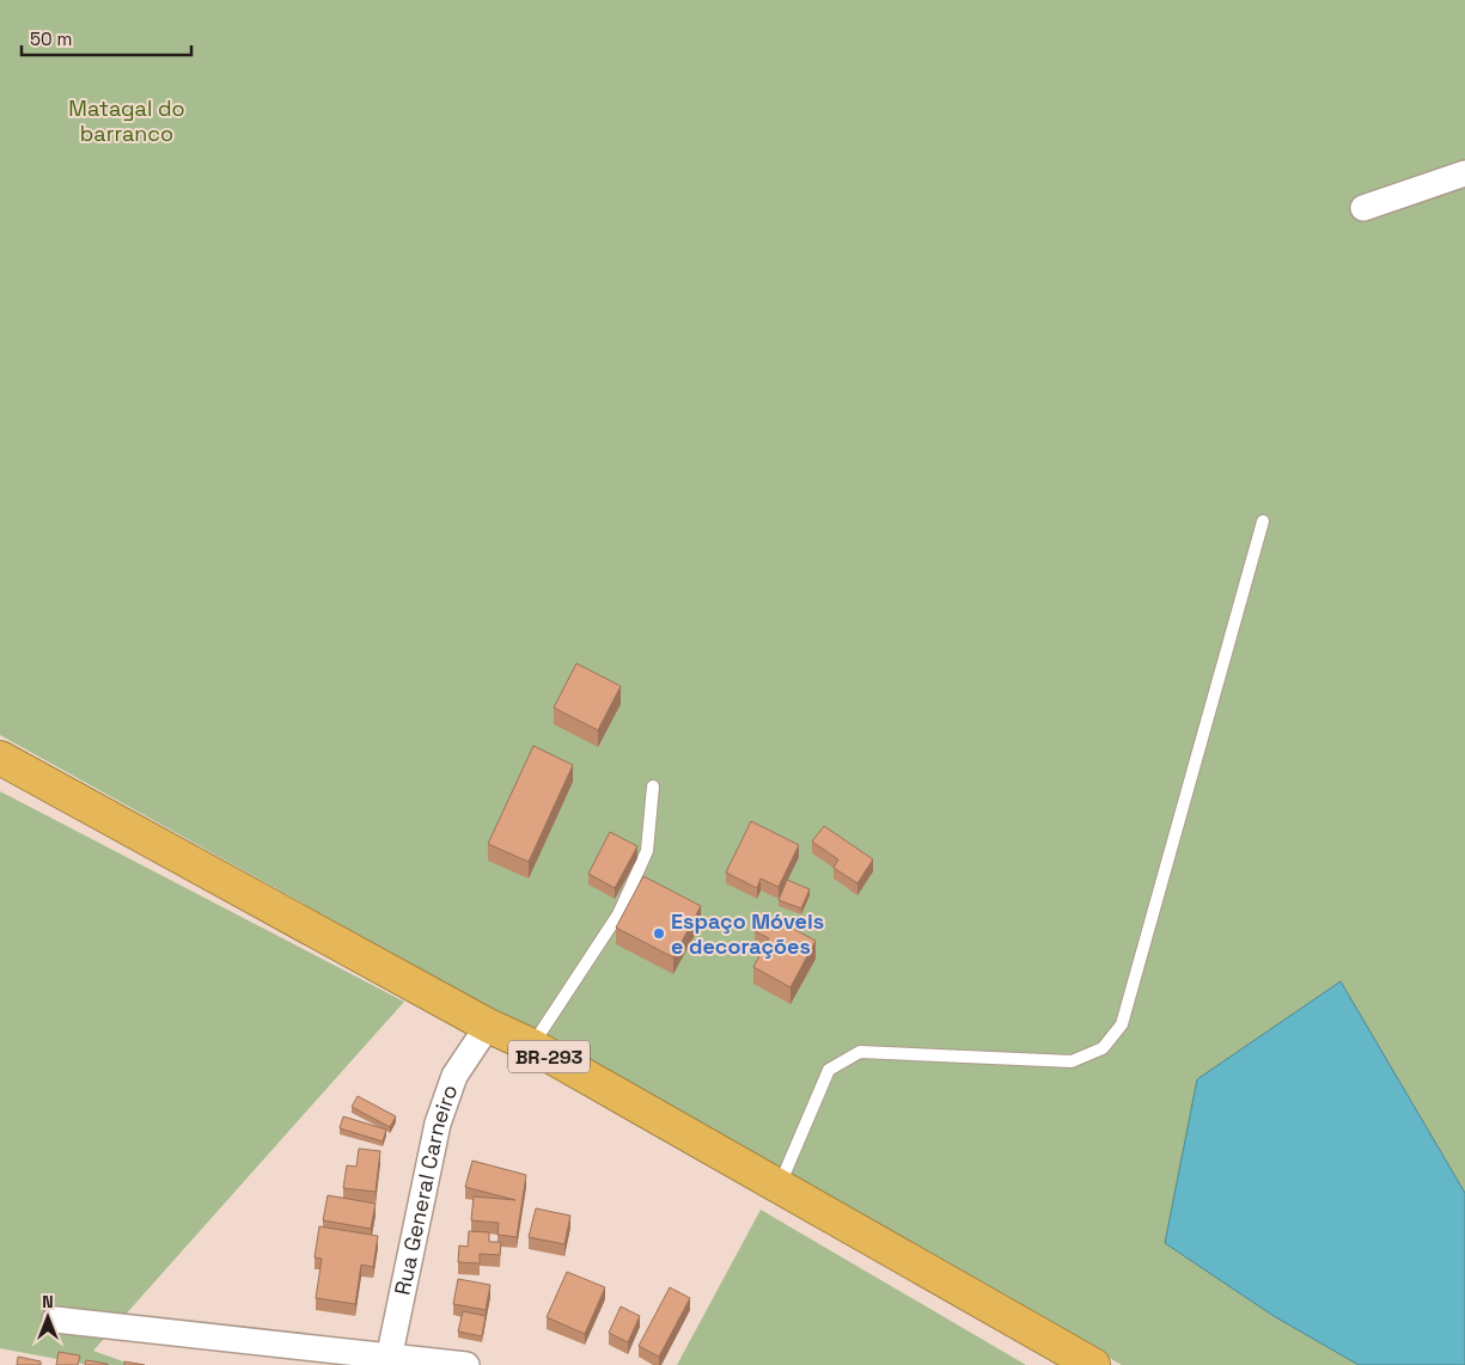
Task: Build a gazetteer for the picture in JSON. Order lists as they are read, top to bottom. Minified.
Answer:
{"streets":{"highway":["BR-293"],"street":["Rua General Carneiro"]},"crossings":[["BR-293","Rua General Carneiro"]],"parks":["Matagal do barranco"],"places":["Espaço Móveis e decorações"],"scale_bar":"50 m","north":"top"}
